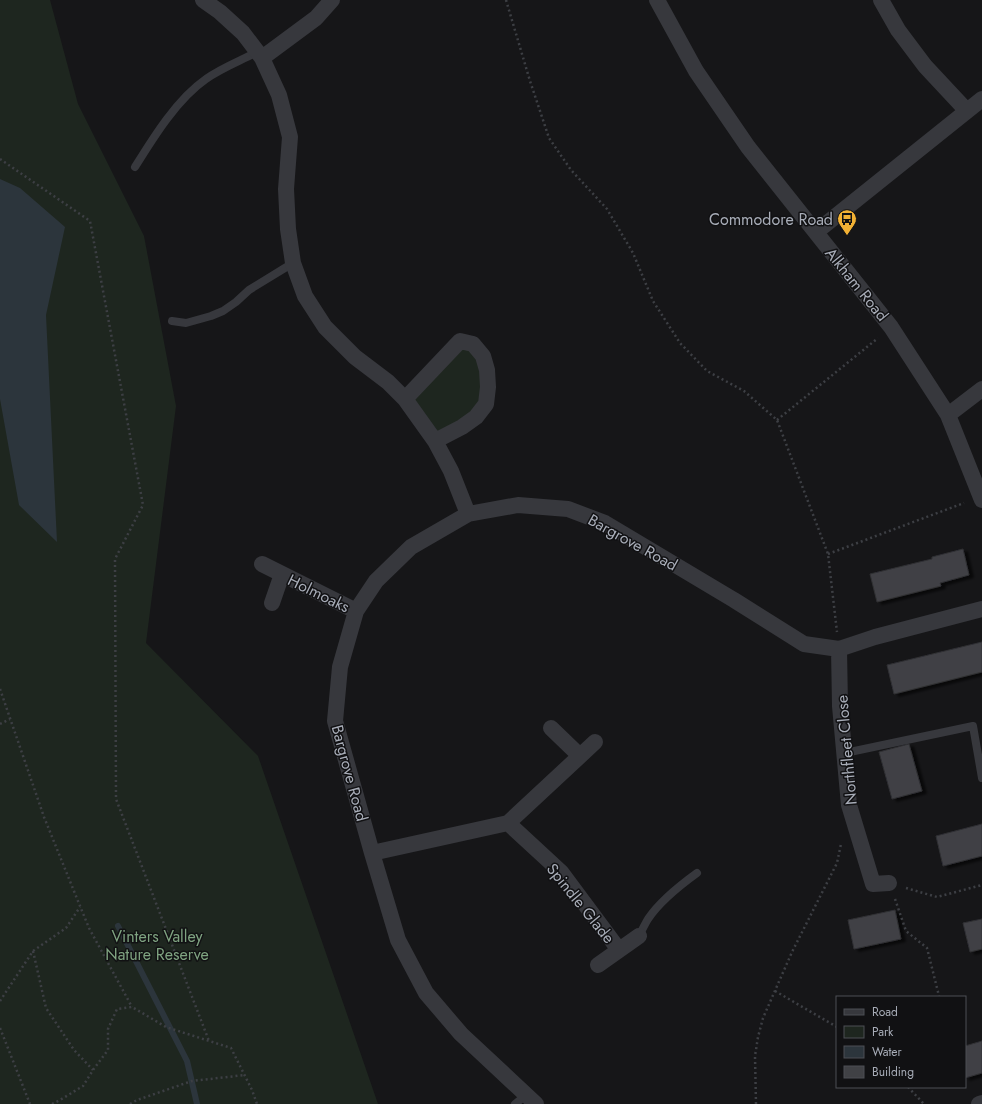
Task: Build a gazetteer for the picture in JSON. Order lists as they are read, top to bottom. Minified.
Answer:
{"streets":{"street":["Alkham Road","Bargrove Road","Holmoaks","Northfleet Close","Spindle Glade"]},"crossings":[["Bargrove Road","Holmoaks"],["Bargrove Road","Northfleet Close"]],"parks":["Vinters Valley Nature Reserve"],"places":{"bus stop":["Commodore Road"]},"legend":["Road","Park","Water","Building"]}
